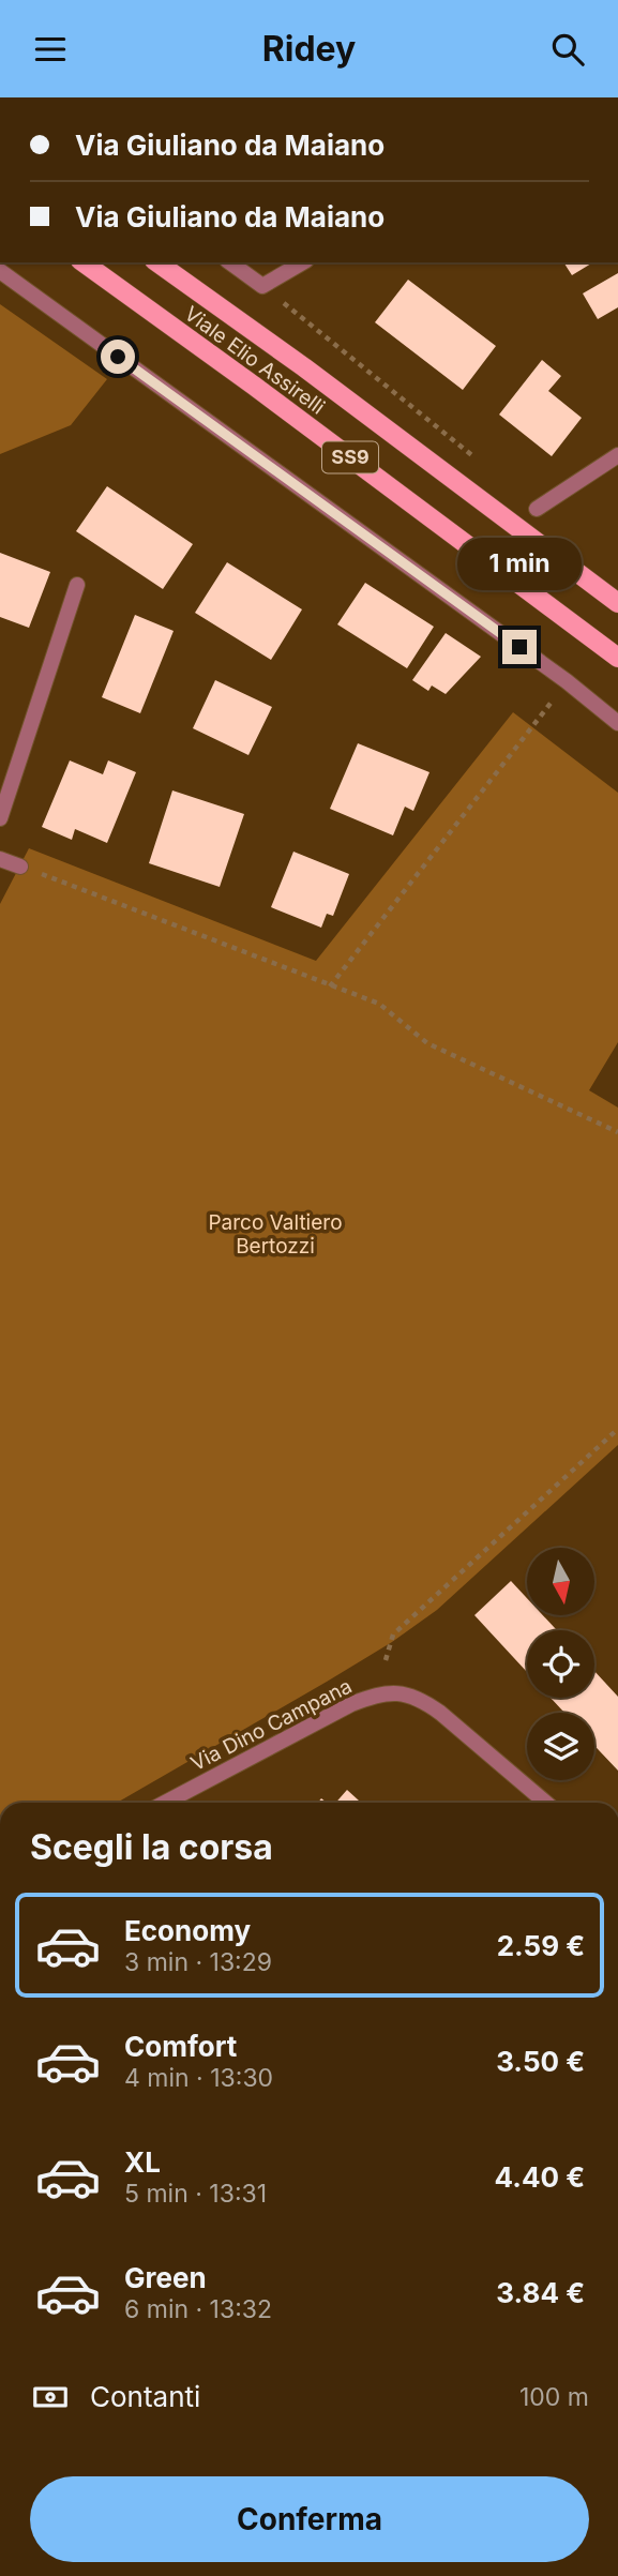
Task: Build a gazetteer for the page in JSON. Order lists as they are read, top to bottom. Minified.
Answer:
{"streets":{"main road":["Viale Elio Assirelli","SS9"],"street":["Via Dino Campana"]},"parks":["Parco Valtiero Bertozzi"],"north":"bottom","page":{"header":"Ridey","banner":["Via Giuliano da Maiano","Via Giuliano da Maiano"],"bubble":"1 min","heading":"Scegli la corsa","list":[{"name":"Economy","note":"3 min · 13:29","value":"2.59 €"},{"name":"Comfort","note":"4 min · 13:30","value":"3.50 €"},{"name":"XL","note":"5 min · 13:31","value":"4.40 €"},{"name":"Green","note":"6 min · 13:32","value":"3.84 €"}],"pay":["Contanti","100 m"],"buttons":"Conferma"}}
